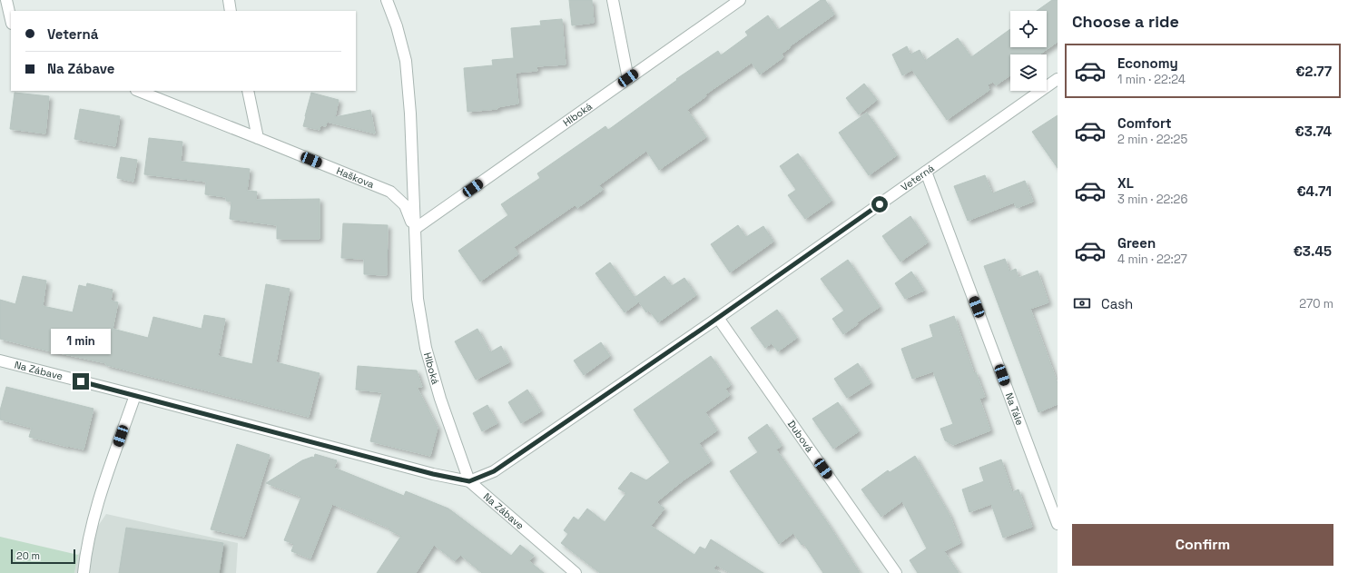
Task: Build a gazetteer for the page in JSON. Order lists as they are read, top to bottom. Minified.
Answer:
{"streets":{"street":["Hlboká","Haškova","Veterná","Na Zábave","Na Tále","Dubová"]},"crossings":[["Hlboká","Haškova"],["Hlboká","Veterná"],["Hlboká","Na Zábave"],["Veterná","Na Zábave"],["Veterná","Na Tále"],["Veterná","Dubová"]],"scale_bar":"20 m","page":{"heading":"Choose a ride","banner":["Veterná","Na Zábave"],"list":[{"name":"Economy","note":"1 min · 22:24","value":"€2.77"},{"name":"Comfort","note":"2 min · 22:25","value":"€3.74"},{"name":"XL","note":"3 min · 22:26","value":"€4.71"},{"name":"Green","note":"4 min · 22:27","value":"€3.45"}],"pay":["Cash","270 m"],"bubble":"1 min","buttons":"Confirm","scale":"20 m"}}
